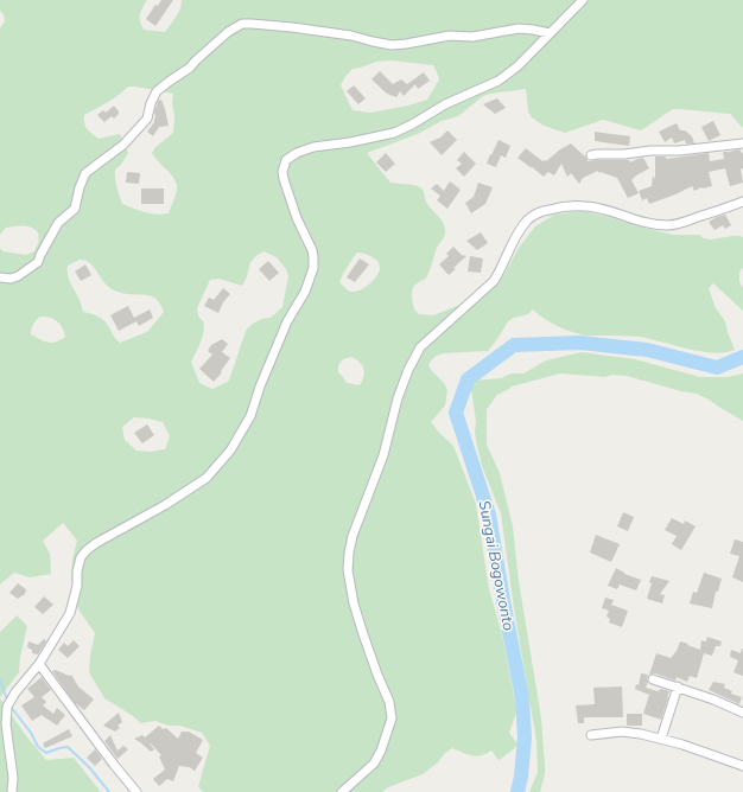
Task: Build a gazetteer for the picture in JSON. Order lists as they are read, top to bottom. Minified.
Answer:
{"water":["Sungai Bogowonto"]}
